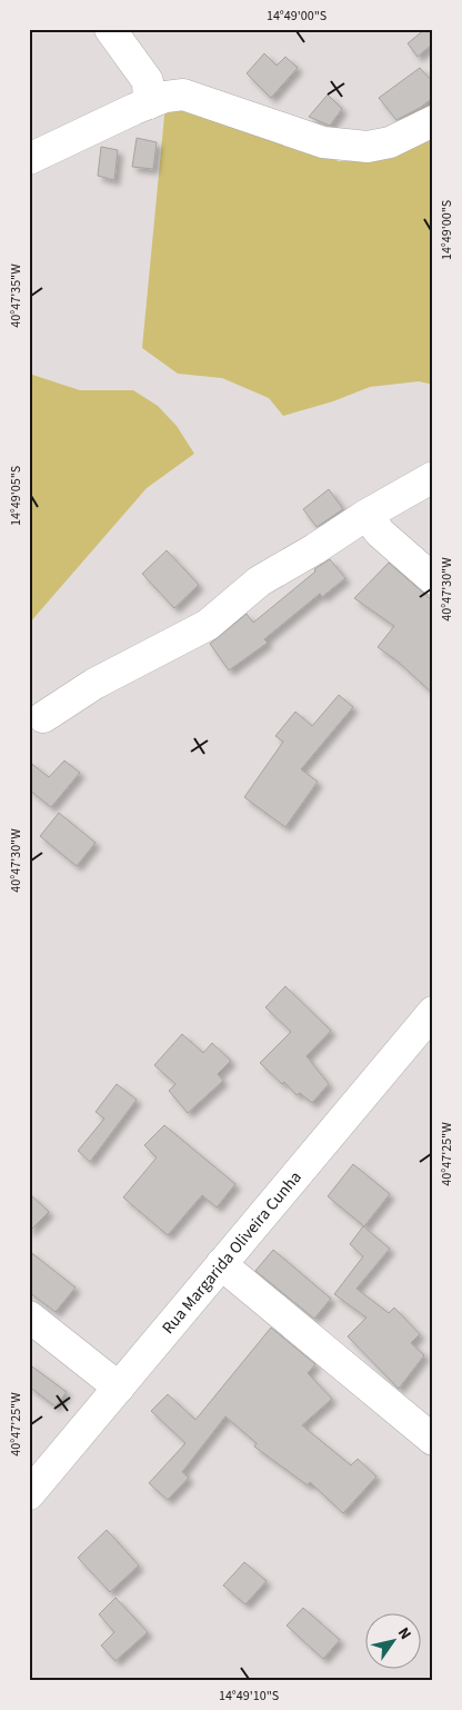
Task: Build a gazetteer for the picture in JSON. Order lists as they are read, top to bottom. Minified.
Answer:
{"streets":{"street":["Rua Margarida Oliveira Cunha"]},"north":"top right","coordinates":["14°49'00\"S","40°47'35\"W","14°49'05\"S","40°47'30\"W","40°47'25\"W","14°49'10\"S"]}
